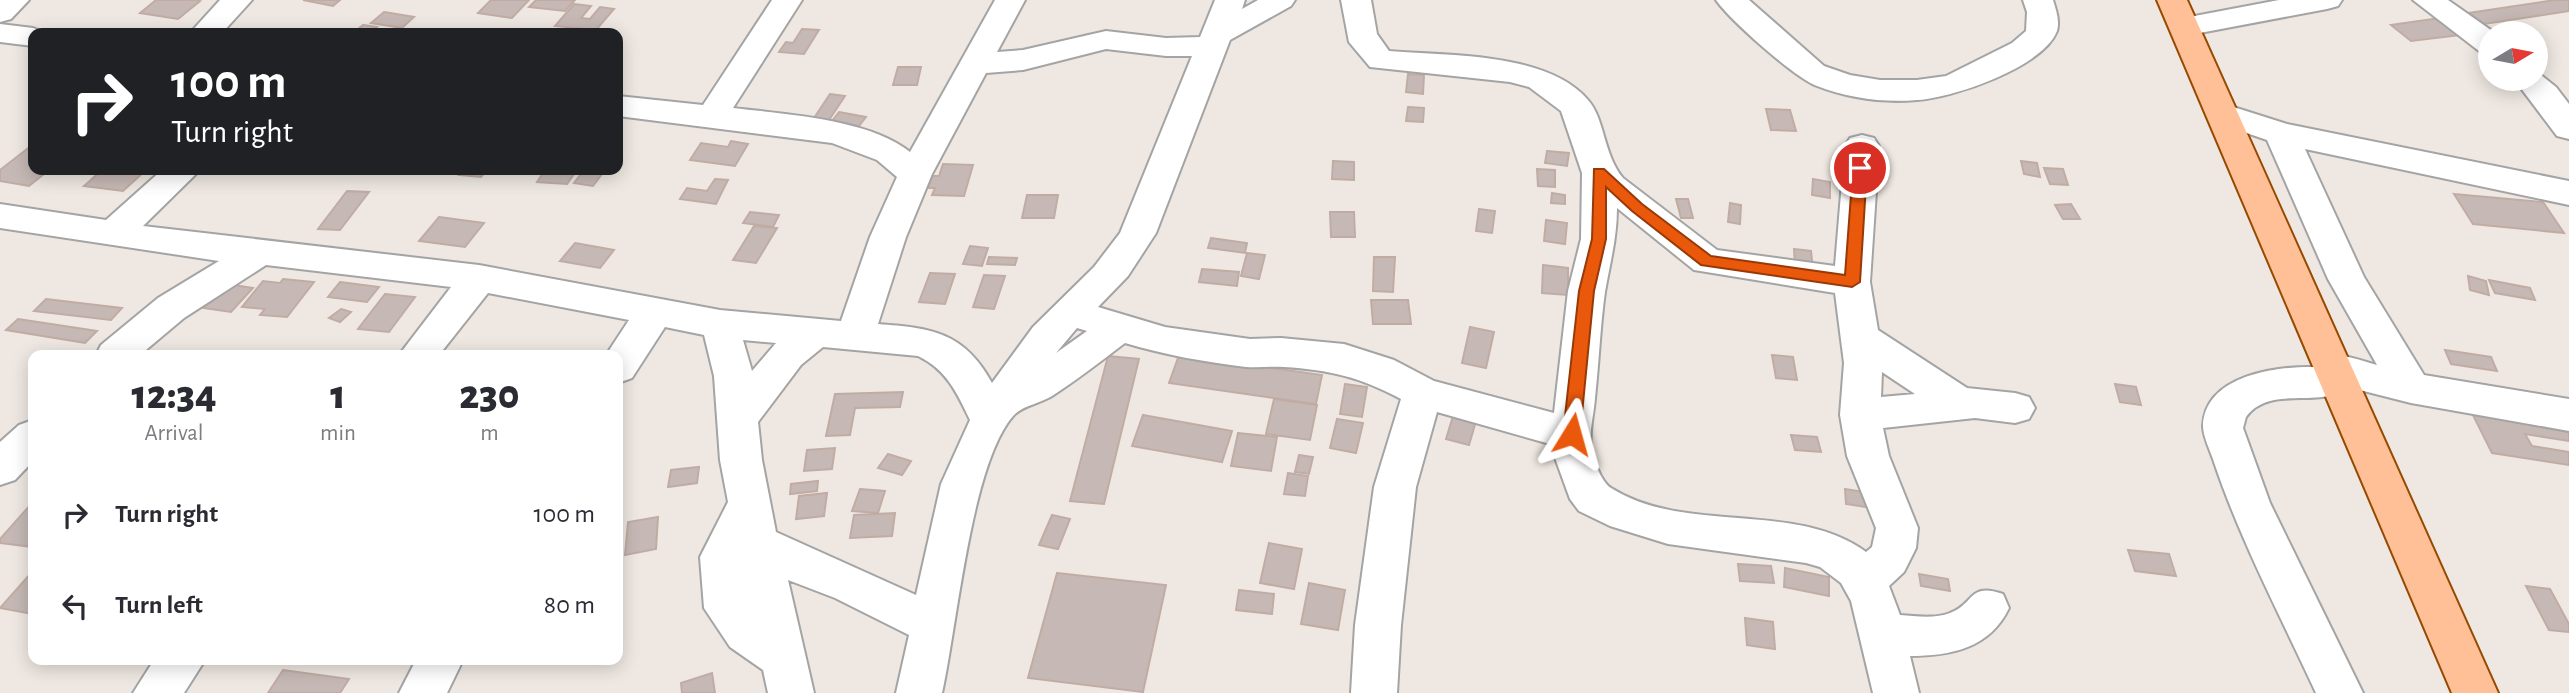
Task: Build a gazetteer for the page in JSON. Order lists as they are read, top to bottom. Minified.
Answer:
{"north":"right","page":{"turn":["100 m","Turn right"],"eta":["12:34","Arrival","1","min","230","m"],"list":[{"name":"Turn right","value":"100 m"},{"name":"Turn left","value":"80 m"}]}}
